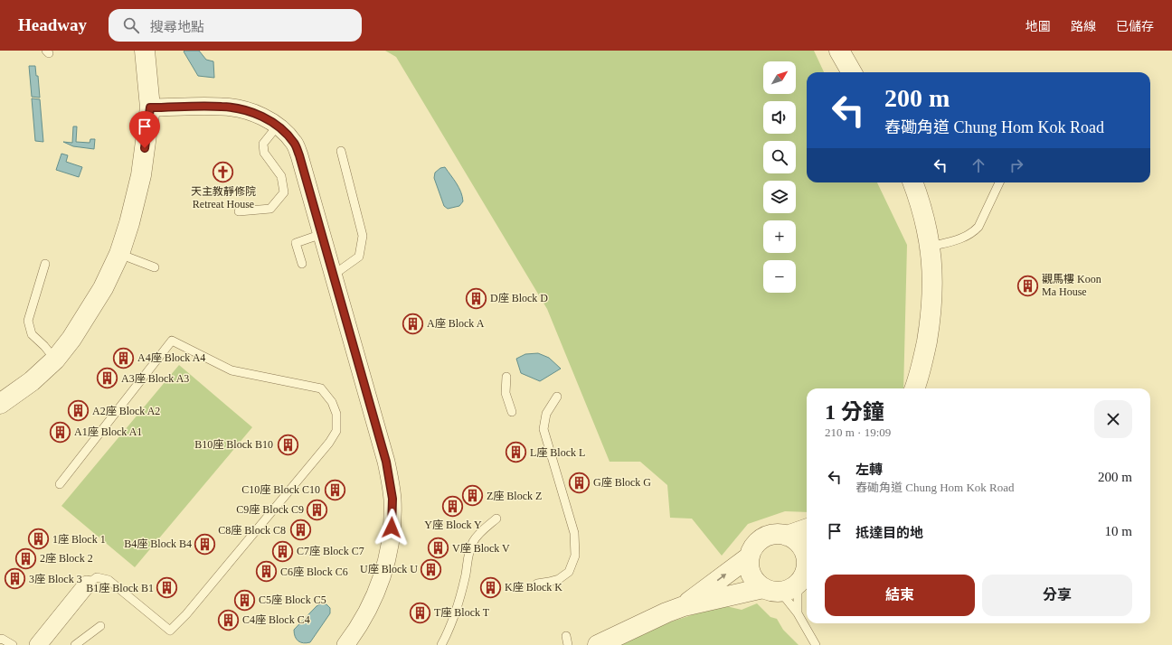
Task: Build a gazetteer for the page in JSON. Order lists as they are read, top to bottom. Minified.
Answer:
{"places":{"church":["天主教靜修院 Retreat House"],"building":["觀馬樓 Koon Ma House","D座 Block D","A座 Block A","A4座 Block A4","A3座 Block A3","A2座 Block A2","A1座 Block A1","B10座 Block B10","L座 Block L","G座 Block G","C10座 Block C10","Z座 Block Z","Y座 Block Y","C9座 Block C9","C8座 Block C8","1座 Block 1","B4座 Block B4","V座 Block V","C7座 Block C7","2座 Block 2","U座 Block U","C6座 Block C6","3座 Block 3","K座 Block K","B1座 Block B1","C5座 Block C5","T座 Block T","C4座 Block C4"]},"north":"top right","page":{"header":"Headway","search":"搜尋地點","nav":["地圖","路線","已儲存"],"map_buttons":["+","−"],"turn":["200 m","舂磡角道 Chung Hom Kok Road"],"heading":["1 分鐘","210 m · 19:09"],"list":[{"name":"左轉","note":"舂磡角道 Chung Hom Kok Road","value":"200 m"},{"name":"抵達目的地","value":"10 m"}],"buttons":["結束","分享"]}}
